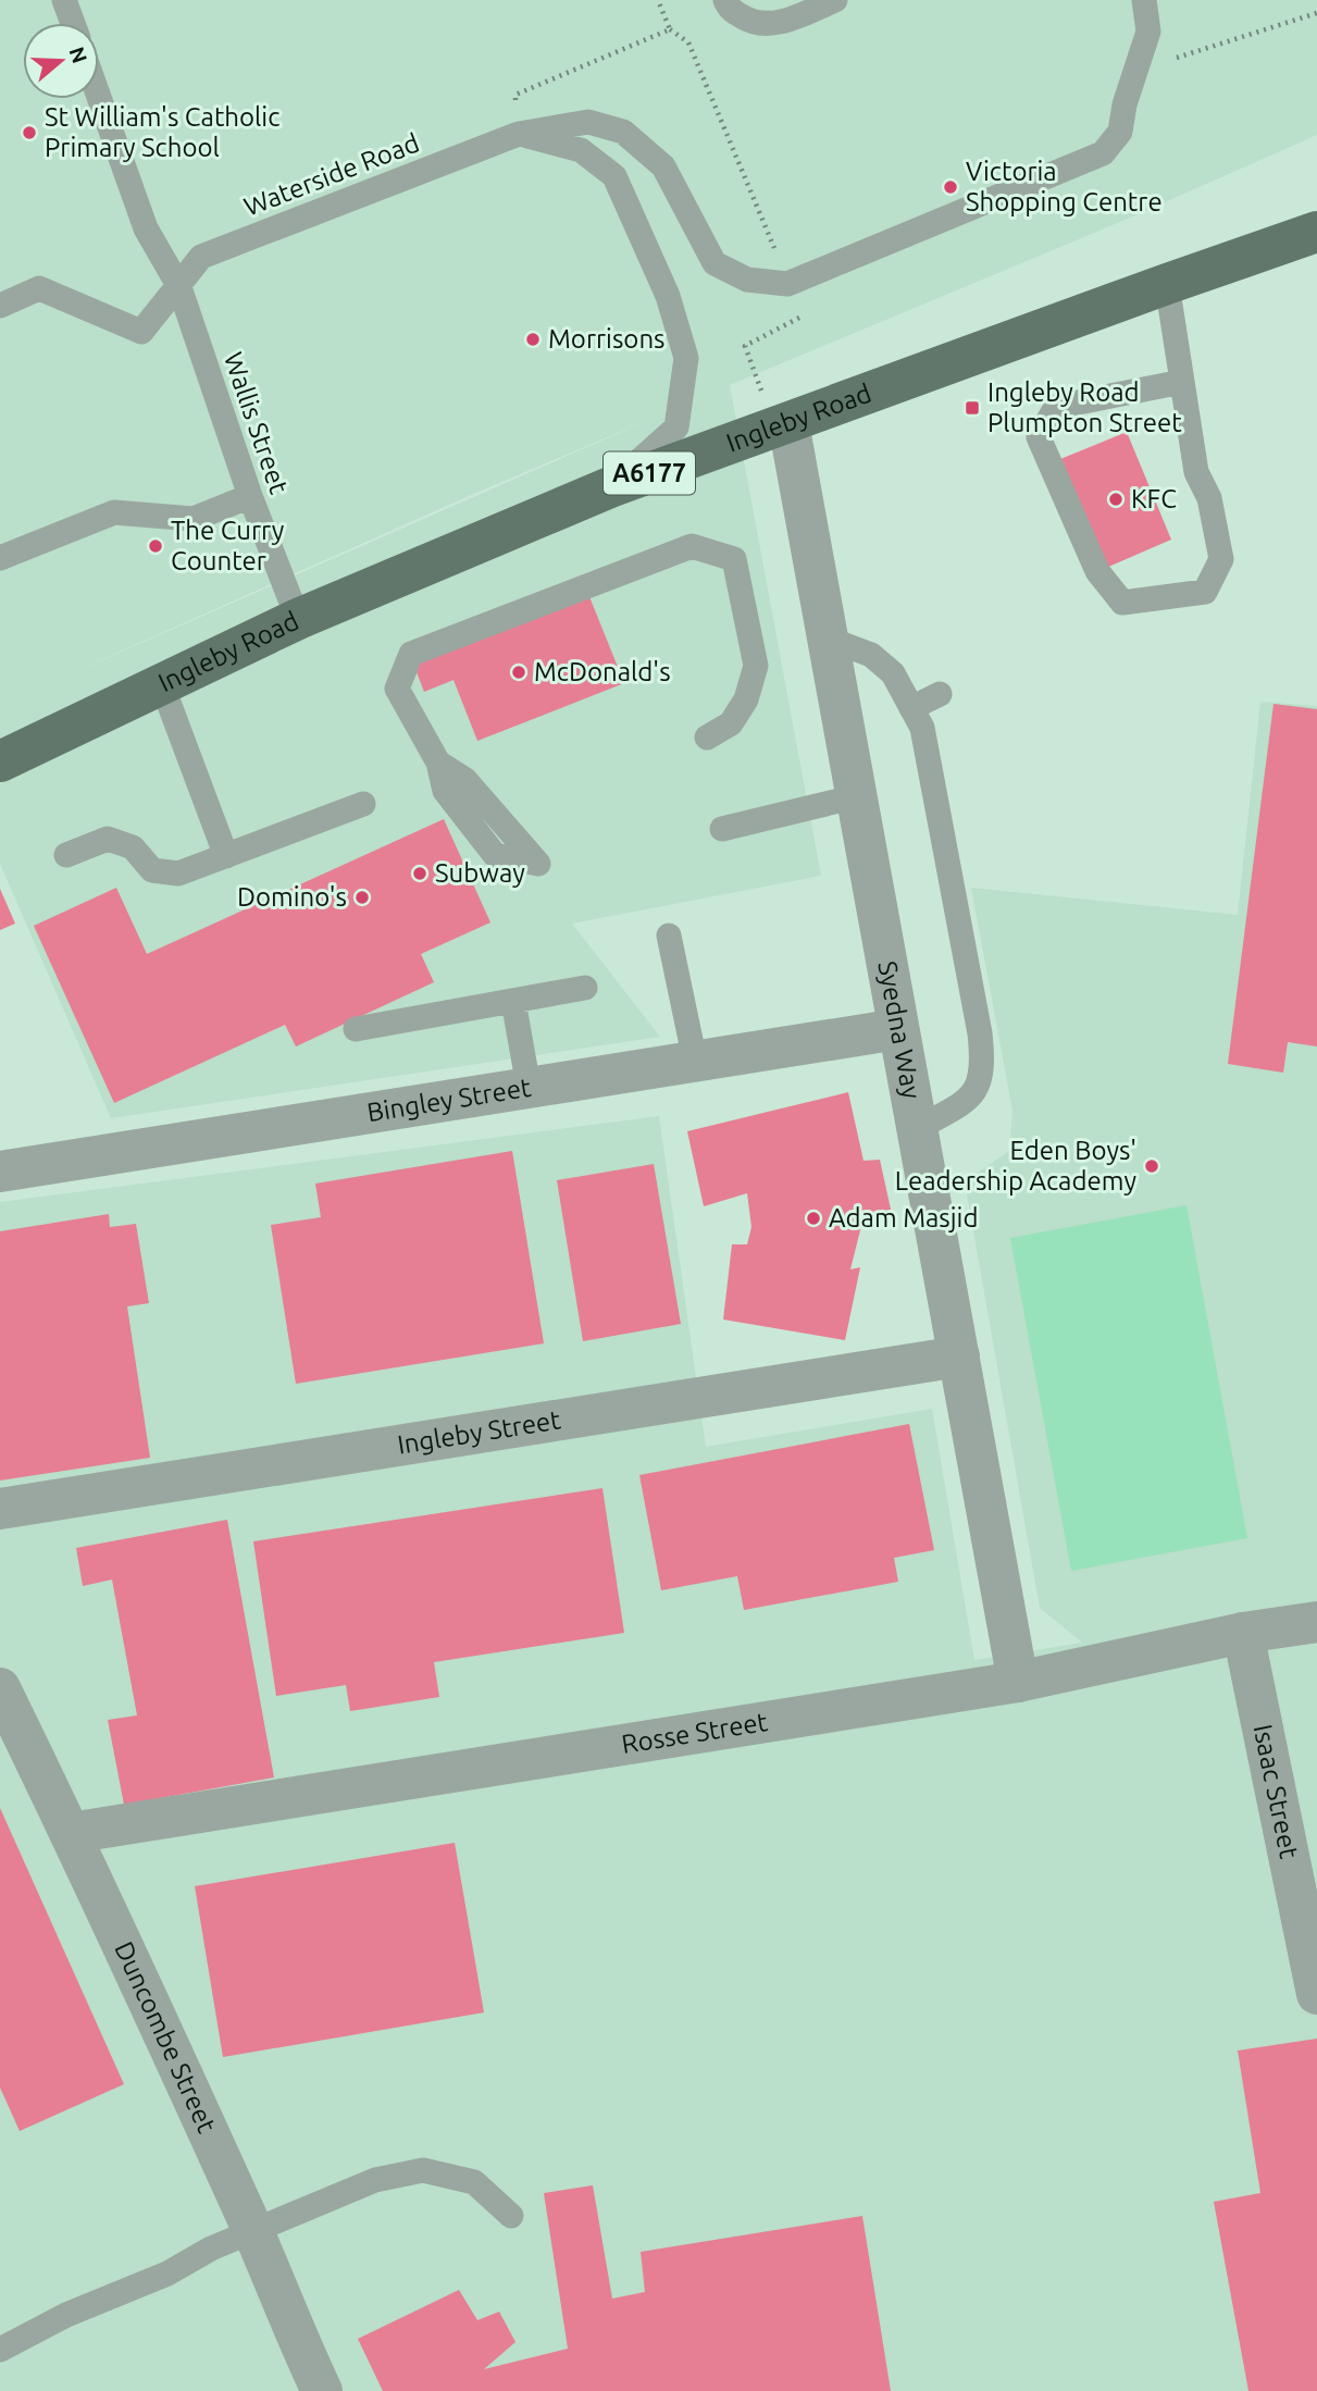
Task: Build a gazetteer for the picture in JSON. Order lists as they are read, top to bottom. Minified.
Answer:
{"streets":{"main road":["Ingleby Road","A6177"],"street":["Syedna Way","Bingley Street","Ingleby Street","Rosse Street","Isaac Street","Duncombe Street"],"lane":["Waterside Road","Wallis Street"]},"crossings":[["Waterside Road","Wallis Street"],["Ingleby Road","Wallis Street"],["Ingleby Road","Syedna Way"],["Syedna Way","Bingley Street"],["Syedna Way","Ingleby Street"],["Syedna Way","Rosse Street"],["Rosse Street","Isaac Street"],["Rosse Street","Duncombe Street"]],"places":{"other":["St William's Catholic Primary School","Victoria Shopping Centre","Morrisons","KFC","The Curry Counter","McDonald's","Subway","Domino's","Eden Boys' Leadership Academy","Adam Masjid"],"transit":["Ingleby Road Plumpton Street"]},"north":"right"}
